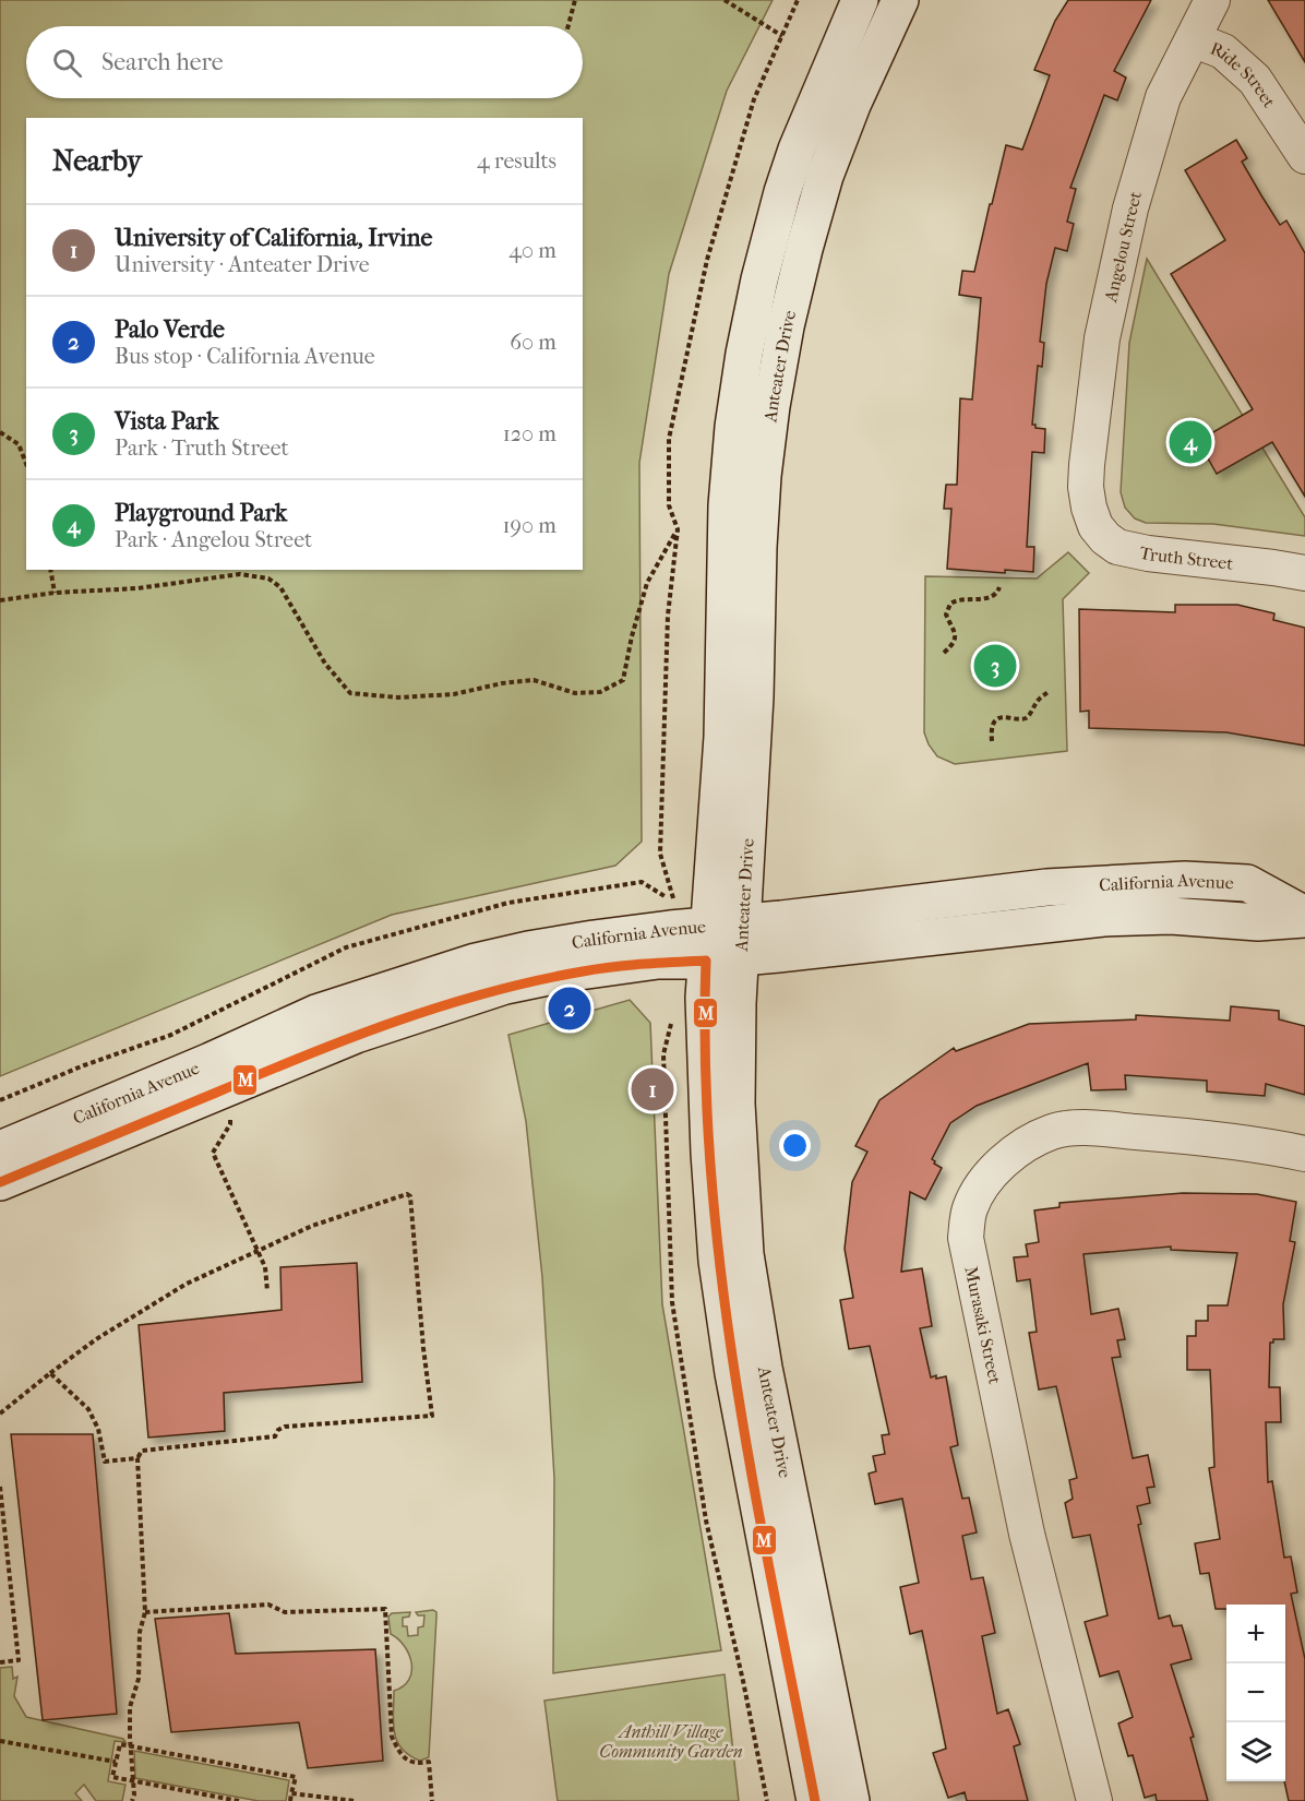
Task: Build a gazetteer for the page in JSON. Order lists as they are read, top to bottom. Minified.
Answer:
{"streets":{"main road":["Anteater Drive","California Avenue"],"street":["Ride Street","Angelou Street","Truth Street","Murasaki Street"]},"crossings":[["Ride Street","Angelou Street"],["Angelou Street","Truth Street"],["Anteater Drive","California Avenue"]],"parks":["Anthill Village Community Garden"],"lines":["transit line M"],"page":{"search":"Search here","heading":["Nearby","4 results"],"list":[{"mark":"1","name":"University of California, Irvine","note":"University · Anteater Drive","value":"40 m"},{"mark":"2","name":"Palo Verde","note":"Bus stop · California Avenue","value":"60 m"},{"mark":"3","name":"Vista Park","note":"Park · Truth Street","value":"120 m"},{"mark":"4","name":"Playground Park","note":"Park · Angelou Street","value":"190 m"}],"pins":["4","3","2","1"],"map_buttons":["+","−"]}}
